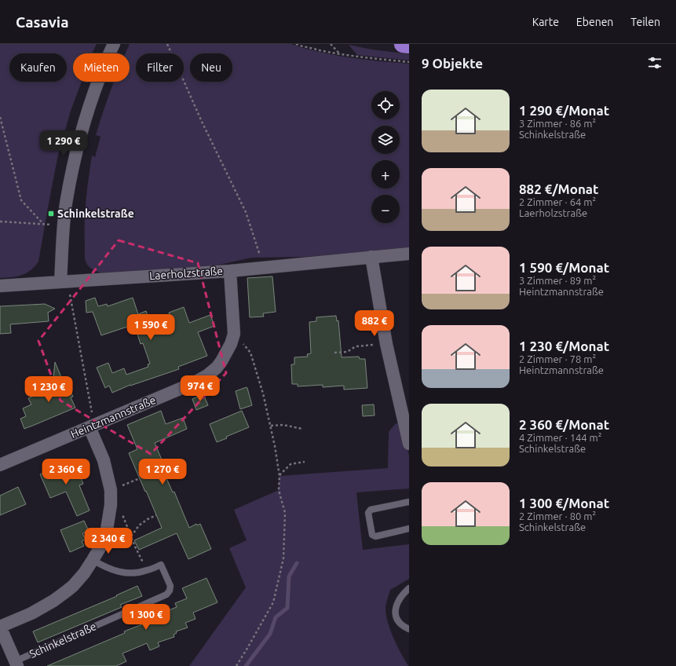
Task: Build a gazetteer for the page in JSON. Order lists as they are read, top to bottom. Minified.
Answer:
{"streets":{"street":["Laerholzstraße","Heintzmannstraße","Schinkelstraße"]},"crossings":[["Laerholzstraße","Heintzmannstraße"],["Heintzmannstraße","Schinkelstraße"]],"places":{"transit":["Schinkelstraße"]},"page":{"header":"Casavia","nav":["Karte","Ebenen","Teilen"],"heading":"9 Objekte","chip":["Kaufen","Mieten","Filter","Neu"],"list":[{"name":"1 290 €/Monat","note":"3 Zimmer · 86 m² · Schinkelstraße"},{"name":"882 €/Monat","note":"2 Zimmer · 64 m² · Laerholzstraße"},{"name":"1 590 €/Monat","note":"3 Zimmer · 89 m² · Heintzmannstraße"},{"name":"1 230 €/Monat","note":"2 Zimmer · 78 m² · Heintzmannstraße"},{"name":"2 360 €/Monat","note":"4 Zimmer · 144 m² · Schinkelstraße"},{"name":"1 300 €/Monat","note":"2 Zimmer · 80 m² · Schinkelstraße"}],"map_buttons":["+","−"],"price":["1 290 €","882 €","1 590 €","974 €","1 230 €","2 360 €","1 270 €","2 340 €","1 300 €"]}}
